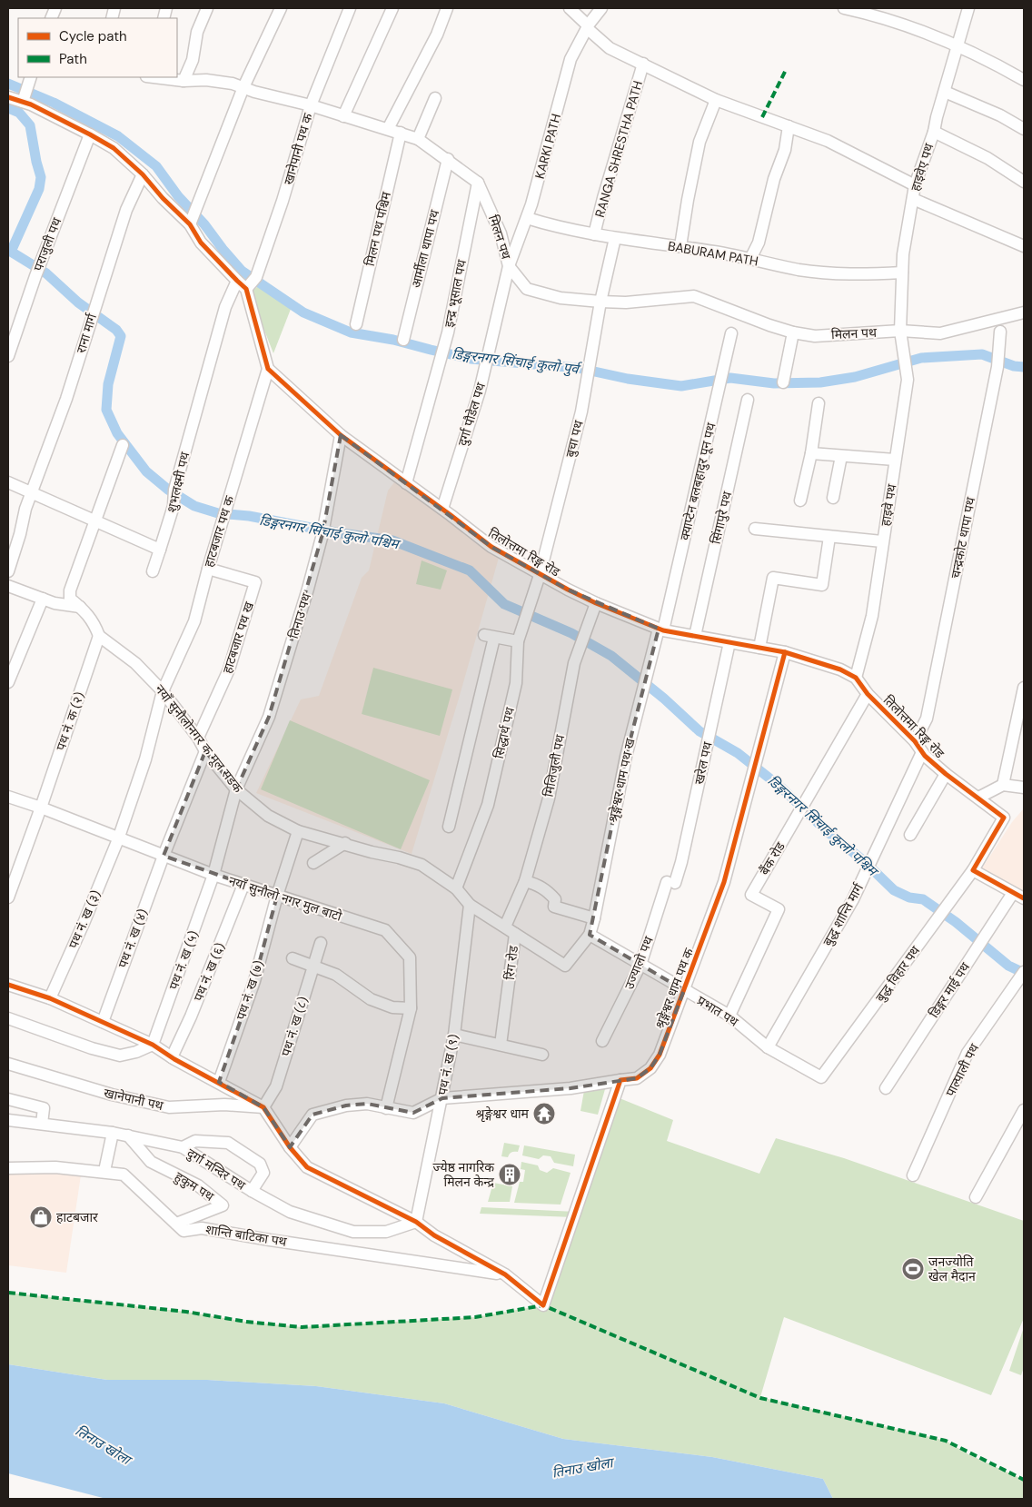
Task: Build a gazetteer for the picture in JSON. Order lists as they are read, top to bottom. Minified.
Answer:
{"streets":{"street":["KARKI PATH","खानेपानी पथ क","RANGA SHRESTHA PATH","हाइवेए पथ","मिलन पथ पश्चिम","मिलन पथ","पराजुली पथ","आर्मीला थापा पथ","BABURAM PATH","इन्द्र भूसाल पथ","राना मार्ग","दुर्गा पौडेल पथ","बुचा पथ","क्याप्टेन बलबहादुर पून पथ","शुभलक्ष्मी पथ","हाइवे पथ","सिंगापुरे पथ","हाटबजार पथ क","चन्द्रकोट थापा पथ","तिलोत्तमा रिङ्ग रोड","तिनाउ पथ","हाटबजार पथ ख","पथ नं. क (२)","सिद्धार्थ पथ","नयाँ सुनौलोनगर क मूल सडक","खरेल पथ","मिलिजुली पथ","श्रृङ्गेश्वर धाम पथ ख","बैंक रोड","नयाँ सुनौलो नगर मुल बाटो","बुद्ध शान्ति मार्ग","पथ नं. ख (३)","पथ नं. ख (४)","पथ नं. ख (५)","रिंग रोड","उज्यालो पथ","पथ नं. ख (६)","बुद्ध विहार पथ","श्रृङ्गेश्वर धाम पथ क","पथ नं. ख (७)","डिङ्गर माई पथ","प्रभात पथ","पथ नं. ख (८)","पथ नं. ख (९)","पाल्पाली पथ","खानेपानी पथ","दुर्गा मन्दिर पथ","हुकुम पथ","शान्ति बाटिका पथ"]},"crossings":[["KARKI PATH","मिलन पथ"],["KARKI PATH","BABURAM PATH"],["KARKI PATH","दुर्गा पौडेल पथ"],["खानेपानी पथ क","मिलन पथ"],["RANGA SHRESTHA PATH","BABURAM PATH"],["हाइवेए पथ","मिलन पथ"],["हाइवेए पथ","BABURAM PATH"],["हाइवेए पथ","हाइवे पथ"],["मिलन पथ पश्चिम","मिलन पथ"],["मिलन पथ","आर्मीला थापा पथ"],["मिलन पथ","इन्द्र भूसाल पथ"],["मिलन पथ","दुर्गा पौडेल पथ"],["मिलन पथ","बुचा पथ"],["मिलन पथ","हाइवे पथ"],["BABURAM PATH","बुचा पथ"],["इन्द्र भूसाल पथ","तिलोत्तमा रिङ्ग रोड"],["दुर्गा पौडेल पथ","तिलोत्तमा रिङ्ग रोड"],["बुचा पथ","तिलोत्तमा रिङ्ग रोड"],["बुचा पथ","सिद्धार्थ पथ"],["क्याप्टेन बलबहादुर पून पथ","तिलोत्तमा रिङ्ग रोड"],["क्याप्टेन बलबहादुर पून पथ","श्रृङ्गेश्वर धाम पथ ख"],["हाइवे पथ","तिलोत्तमा रिङ्ग रोड"],["सिंगापुरे पथ","तिलोत्तमा रिङ्ग रोड"],["हाटबजार पथ क","तिलोत्तमा रिङ्ग रोड"],["हाटबजार पथ क","हाटबजार पथ ख"],["हाटबजार पथ क","नयाँ सुनौलोनगर क मूल सडक"],["हाटबजार पथ क","नयाँ सुनौलो नगर मुल बाटो"],["हाटबजार पथ क","पथ नं. ख (३)"],["चन्द्रकोट थापा पथ","तिलोत्तमा रिङ्ग रोड"],["तिलोत्तमा रिङ्ग रोड","तिनाउ पथ"],["तिलोत्तमा रिङ्ग रोड","सिद्धार्थ पथ"],["तिलोत्तमा रिङ्ग रोड","खरेल पथ"],["तिलोत्तमा रिङ्ग रोड","मिलिजुली पथ"],["तिलोत्तमा रिङ्ग रोड","श्रृङ्गेश्वर धाम पथ ख"],["तिलोत्तमा रिङ्ग रोड","बैंक रोड"],["तिलोत्तमा रिङ्ग रोड","बुद्ध शान्ति मार्ग"],["तिलोत्तमा रिङ्ग रोड","बुद्ध विहार पथ"],["तिलोत्तमा रिङ्ग रोड","श्रृङ्गेश्वर धाम पथ क"],["तिनाउ पथ","नयाँ सुनौलोनगर क मूल सडक"],["तिनाउ पथ","नयाँ सुनौलो नगर मुल बाटो"],["तिनाउ पथ","पथ नं. ख (५)"],["हाटबजार पथ ख","नयाँ सुनौलोनगर क मूल सडक"],["पथ नं. क (२)","नयाँ सुनौलोनगर क मूल सडक"],["पथ नं. क (२)","नयाँ सुनौलो नगर मुल बाटो"],["सिद्धार्थ पथ","नयाँ सुनौलोनगर क मूल सडक"],["नयाँ सुनौलोनगर क मूल सडक","पथ नं. ख (४)"],["नयाँ सुनौलोनगर क मूल सडक","रिंग रोड"],["नयाँ सुनौलोनगर क मूल सडक","पथ नं. ख (७)"],["नयाँ सुनौलोनगर क मूल सडक","पथ नं. ख (९)"],["खरेल पथ","उज्यालो पथ"],["मिलिजुली पथ","रिंग रोड"],["श्रृङ्गेश्वर धाम पथ ख","प्रभात पथ"],["बैंक रोड","प्रभात पथ"],["नयाँ सुनौलो नगर मुल बाटो","पथ नं. ख (३)"],["नयाँ सुनौलो नगर मुल बाटो","पथ नं. ख (४)"],["नयाँ सुनौलो नगर मुल बाटो","पथ नं. ख (५)"],["नयाँ सुनौलो नगर मुल बाटो","पथ नं. ख (६)"],["नयाँ सुनौलो नगर मुल बाटो","पथ नं. ख (७)"],["बुद्ध शान्ति मार्ग","प्रभात पथ"],["रिंग रोड","पथ नं. ख (९)"],["उज्यालो पथ","प्रभात पथ"],["बुद्ध विहार पथ","प्रभात पथ"],["श्रृङ्गेश्वर धाम पथ क","प्रभात पथ"],["श्रृङ्गेश्वर धाम पथ क","पथ नं. ख (९)"],["पथ नं. ख (८)","खानेपानी पथ"],["पथ नं. ख (९)","दुर्गा मन्दिर पथ"],["दुर्गा मन्दिर पथ","हुकुम पथ"],["हुकुम पथ","शान्ति बाटिका पथ"]],"water":["डिङ्गरनगर सिंचाई कुलो पुर्व","डिङ्गरनगर सिंचाई कुलो पश्चिम","तिनाउ खोला"],"places":{"temple":["श्रृङ्गेश्वर धाम"],"building":["ज्येष्ठ नागरिक मिलन केन्द्र"],"shop":["हाटबजार"],"sports":["जनज्योति खेल मैदान"]},"legend":["Cycle path","Path"]}
